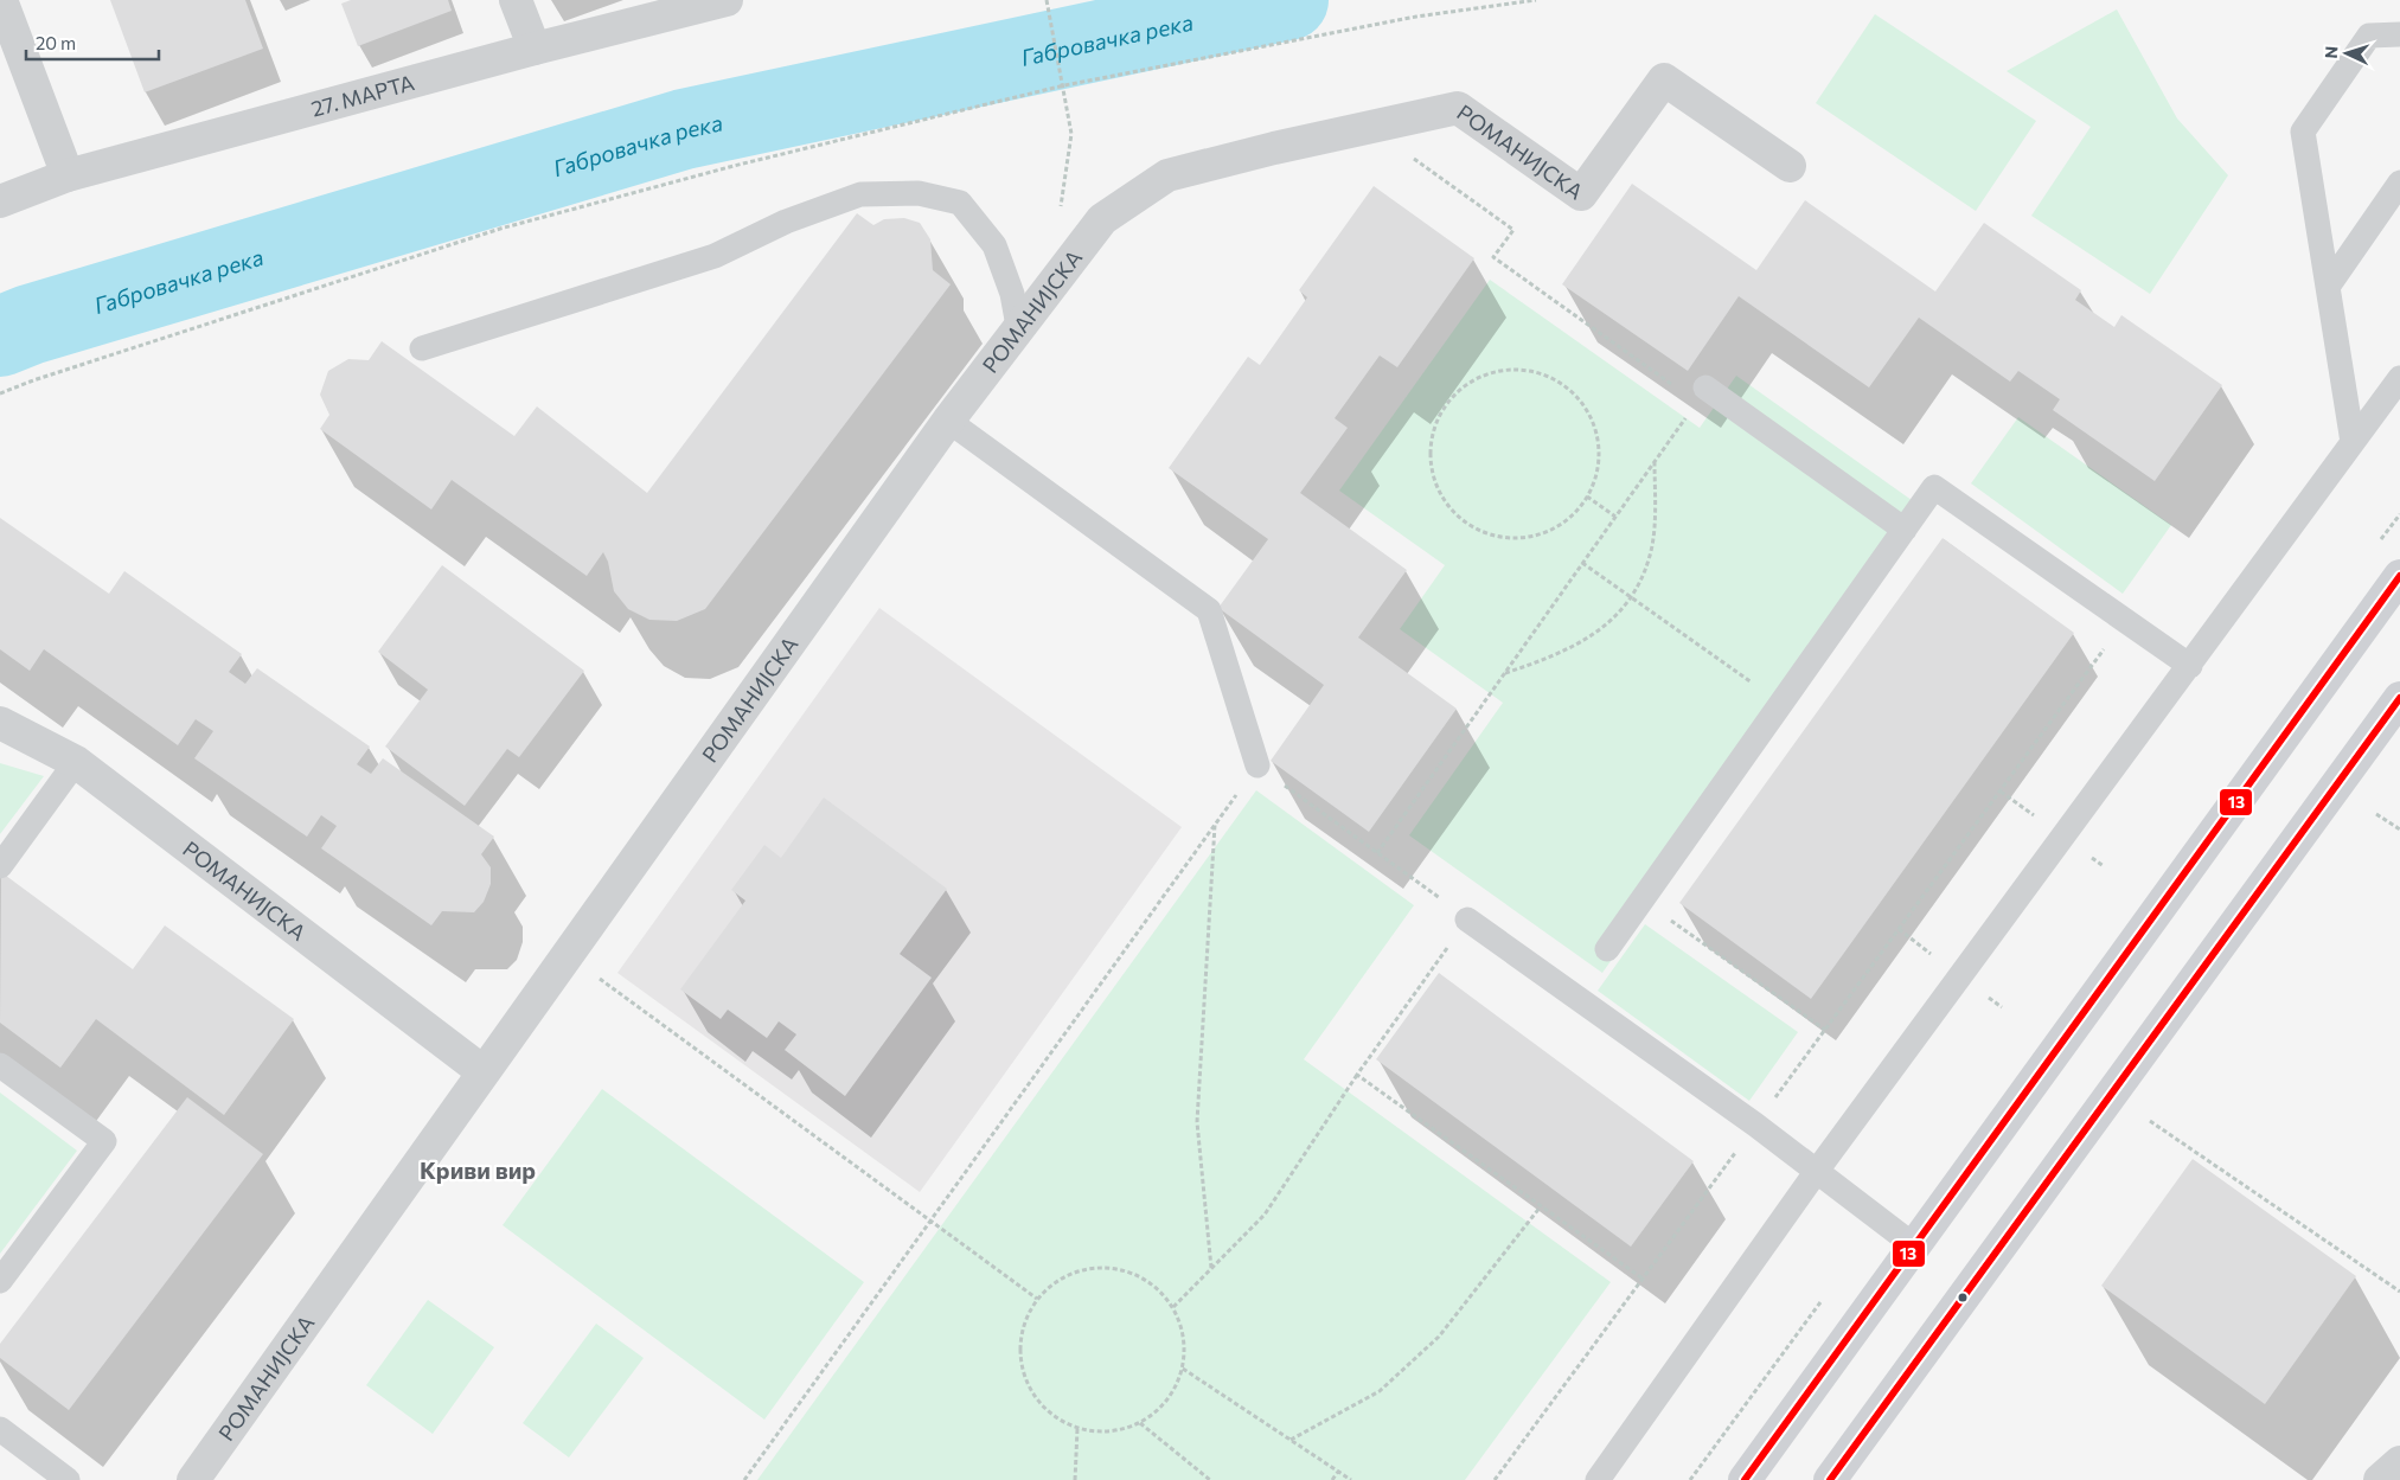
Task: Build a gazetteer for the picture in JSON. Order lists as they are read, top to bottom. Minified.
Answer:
{"streets":{"street":["27. МАРТА","РОМАНИЈСКА"]},"districts":["Криви вир"],"water":["Габровачка река"],"lines":["transit line 13"],"scale_bar":"20 m","north":"left"}
